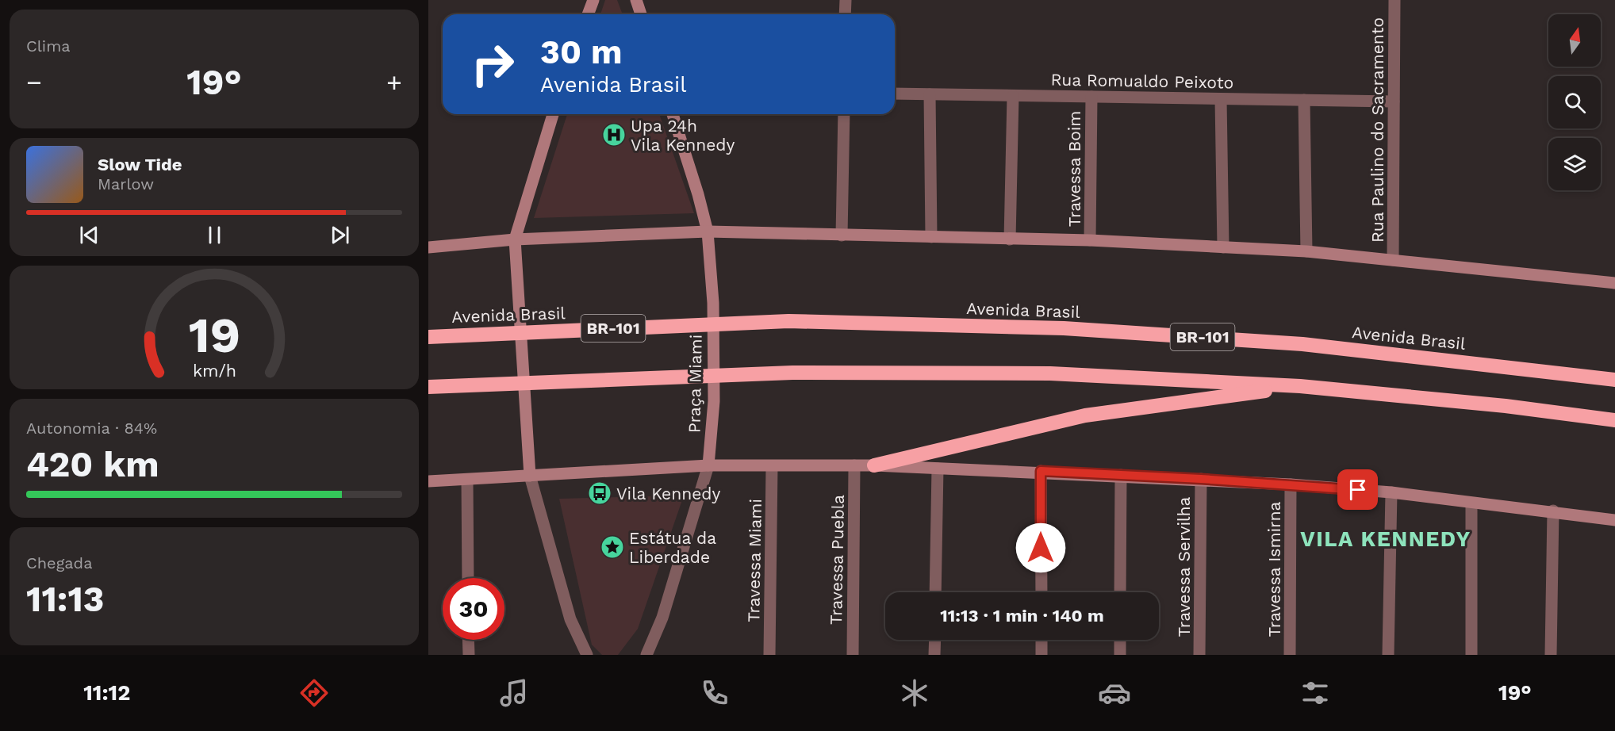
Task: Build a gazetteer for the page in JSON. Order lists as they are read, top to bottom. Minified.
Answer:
{"streets":{"highway":["Avenida Brasil","BR-101"],"street":["Rua Romualdo Peixoto","Rua Paulino do Sacramento","Travessa Boim","Praça Miami","Travessa Puebla","Travessa Miami","Travessa Servilha","Travessa Ismirna"]},"crossings":[["Rua Romualdo Peixoto","Rua Paulino do Sacramento"],["Rua Romualdo Peixoto","Travessa Boim"]],"districts":["VILA KENNEDY"],"places":{"hospital":["Upa 24h Vila Kennedy"],"bus stop":["Vila Kennedy"],"place":["Estátua da Liberdade"]},"north":"top","page":{"tile":["Clima",["Autonomia · 84%","420 km"],["Chegada","11:13"]],"turn":["30 m","Avenida Brasil"],"heat":["−","19°","+"],"song":["Slow Tide","Marlow"],"limit":"30","trip":"11:13 · 1 min · 140 m","tabs":["11:12","19°"],"gauge":["19","km/h"]}}
